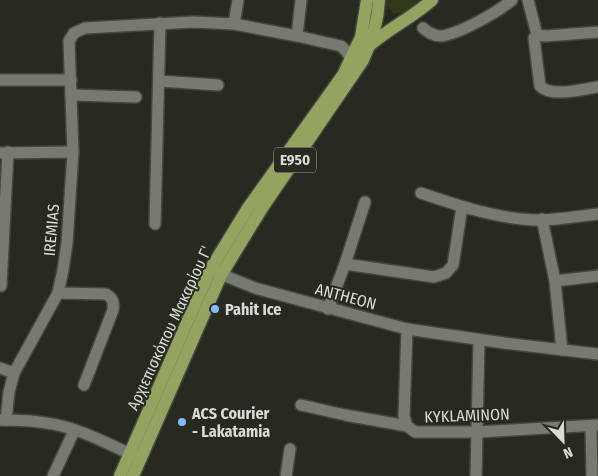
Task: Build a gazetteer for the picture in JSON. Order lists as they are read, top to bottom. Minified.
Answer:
{"streets":{"main road":["E950","Αρχιεπισκόπου Μακαρίου Γ'"],"street":["IREMIAS","ANTHEON","KYKLAMINON"]},"crossings":[["E950","Αρχιεπισκόπου Μακαρίου Γ'"],["ANTHEON","Αρχιεπισκόπου Μακαρίου Γ'"],["ANTHEON","KYKLAMINON"]],"places":["Pahit Ice","ACS Courier - Lakatamia"],"north":"bottom right"}
